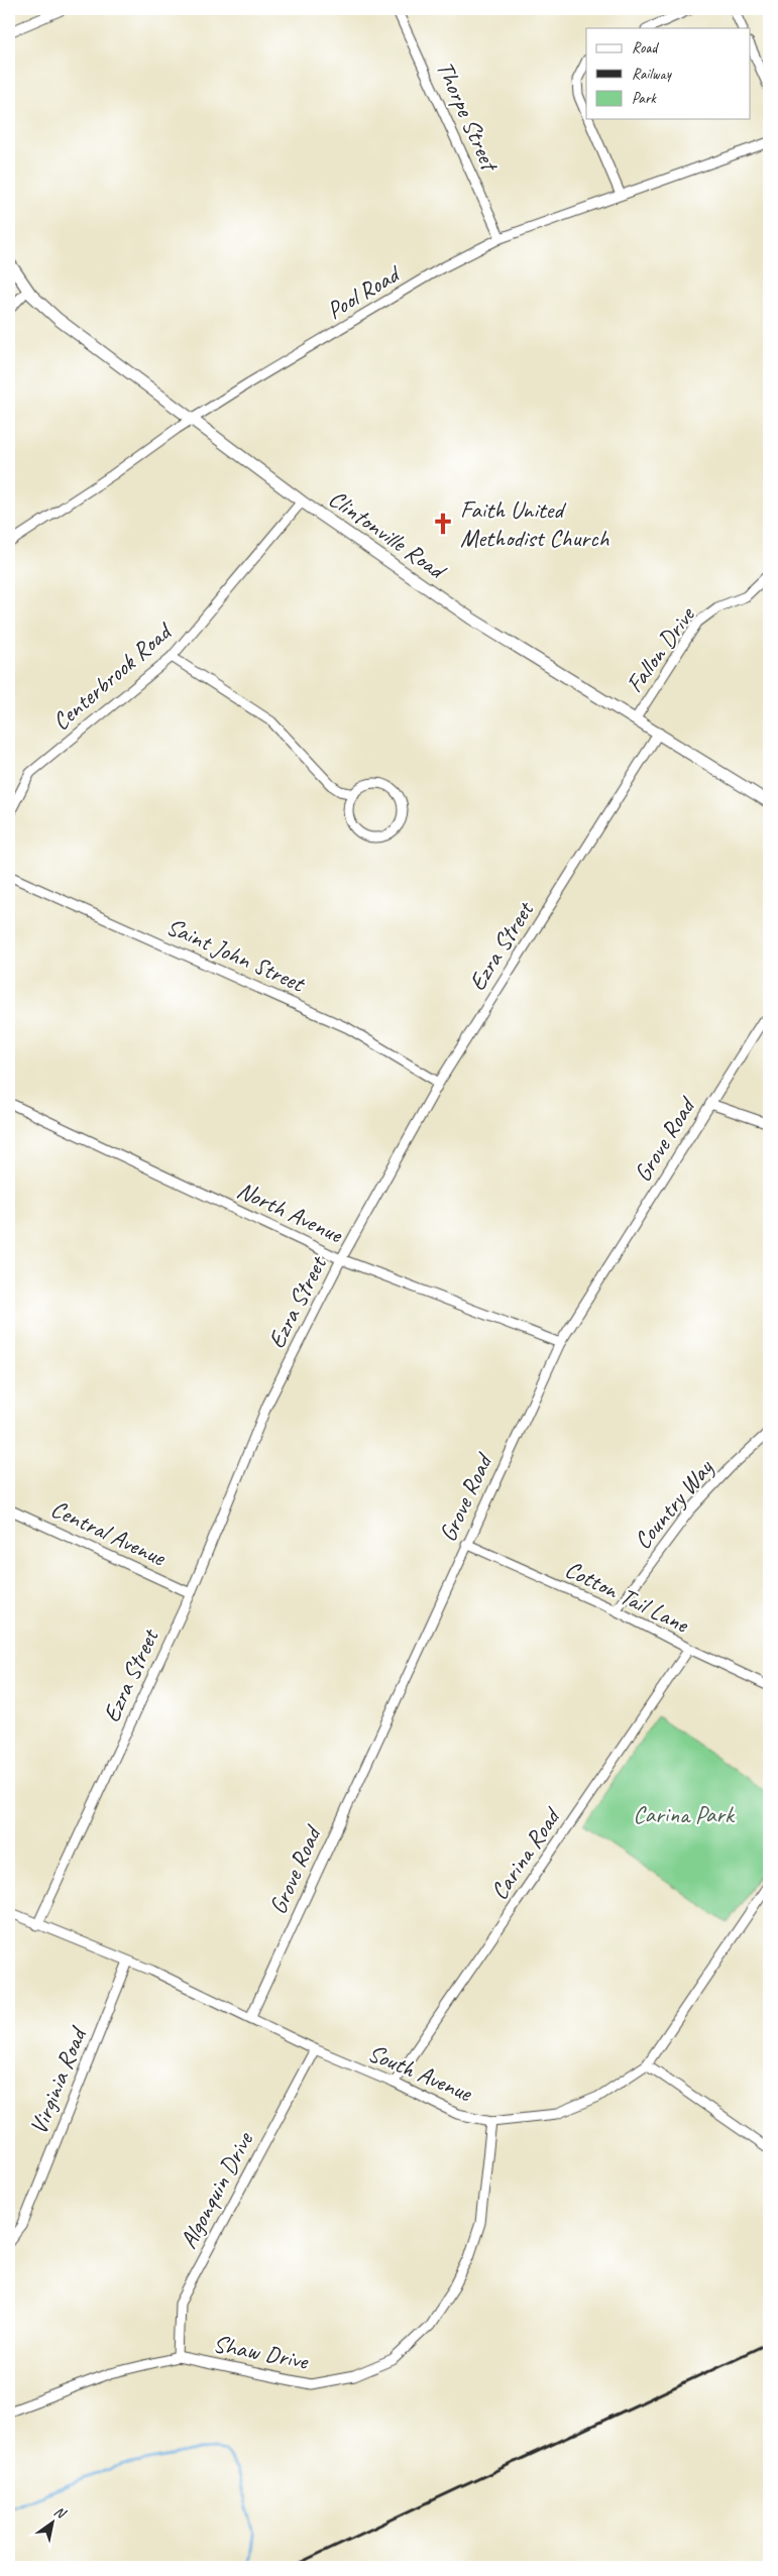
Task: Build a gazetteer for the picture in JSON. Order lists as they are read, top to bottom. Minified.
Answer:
{"streets":{"main road":["Clintonville Road"],"street":["Thorpe Street","Pool Road","Fallon Drive","Centerbrook Road","Ezra Street","Saint John Street","Grove Road","North Avenue","Country Way","Central Avenue","Cotton Tail Lane","Carina Road","South Avenue","Virginia Road","Algonquin Drive","Shaw Drive"]},"crossings":[["Thorpe Street","Pool Road"],["Pool Road","Clintonville Road"],["Clintonville Road","Fallon Drive"],["Clintonville Road","Centerbrook Road"],["Clintonville Road","Ezra Street"],["Ezra Street","Saint John Street"],["Ezra Street","North Avenue"],["Ezra Street","Central Avenue"],["Ezra Street","South Avenue"],["Grove Road","North Avenue"],["Grove Road","Cotton Tail Lane"],["Grove Road","South Avenue"],["Country Way","Cotton Tail Lane"],["Cotton Tail Lane","Carina Road"],["Carina Road","South Avenue"],["South Avenue","Virginia Road"],["South Avenue","Algonquin Drive"],["South Avenue","Shaw Drive"],["Algonquin Drive","Shaw Drive"]],"parks":["Carina Park"],"places":{"church":["Faith United Methodist Church"]},"legend":["Road","Railway","Park"],"north":"top right"}
